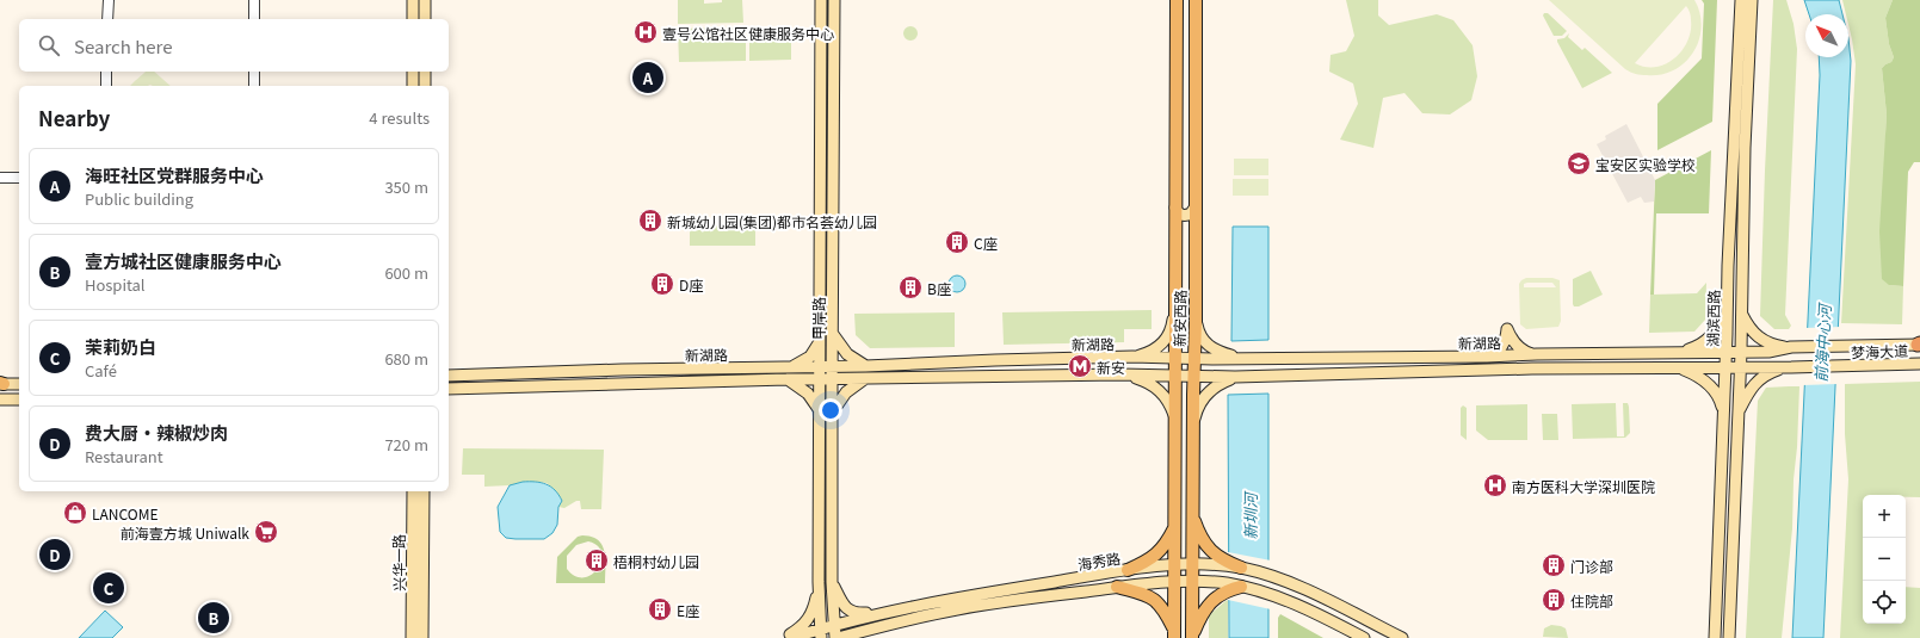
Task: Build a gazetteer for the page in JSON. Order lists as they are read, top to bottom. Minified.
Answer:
{"streets":{"main road":["甲岸路","新安西路","湖滨西路","新湖路","梦海大道","海秀路","兴华一路"]},"crossings":[["甲岸路","新湖路"],["甲岸路","海秀路"],["新安西路","新湖路"],["新安西路","海秀路"],["湖滨西路","新湖路"],["湖滨西路","梦海大道"],["新湖路","梦海大道"]],"water":["前海中心河","新圳河"],"places":{"hospital":["壹号公馆社区健康服务中心","南方医科大学深圳医院"],"school or university":["宝安区实验学校"],"building":["新城幼儿园(集团)都市名荟幼儿园","C座","D座","B座","梧桐村幼儿园","门诊部","住院部","E座"],"metro station":["新安"],"shop":["LANCOME"],"supermarket":["前海壹方城 Uniwalk"]},"north":"top left","page":{"search":"Search here","pins":["A","D","C","B"],"heading":["Nearby","4 results"],"list":[{"mark":"A","name":"海旺社区党群服务中心","note":"Public building","value":"350 m"},{"mark":"B","name":"壹方城社区健康服务中心","note":"Hospital","value":"600 m"},{"mark":"C","name":"茉莉奶白","note":"Café","value":"680 m"},{"mark":"D","name":"费大厨·辣椒炒肉","note":"Restaurant","value":"720 m"}],"map_buttons":["+","−"]}}
